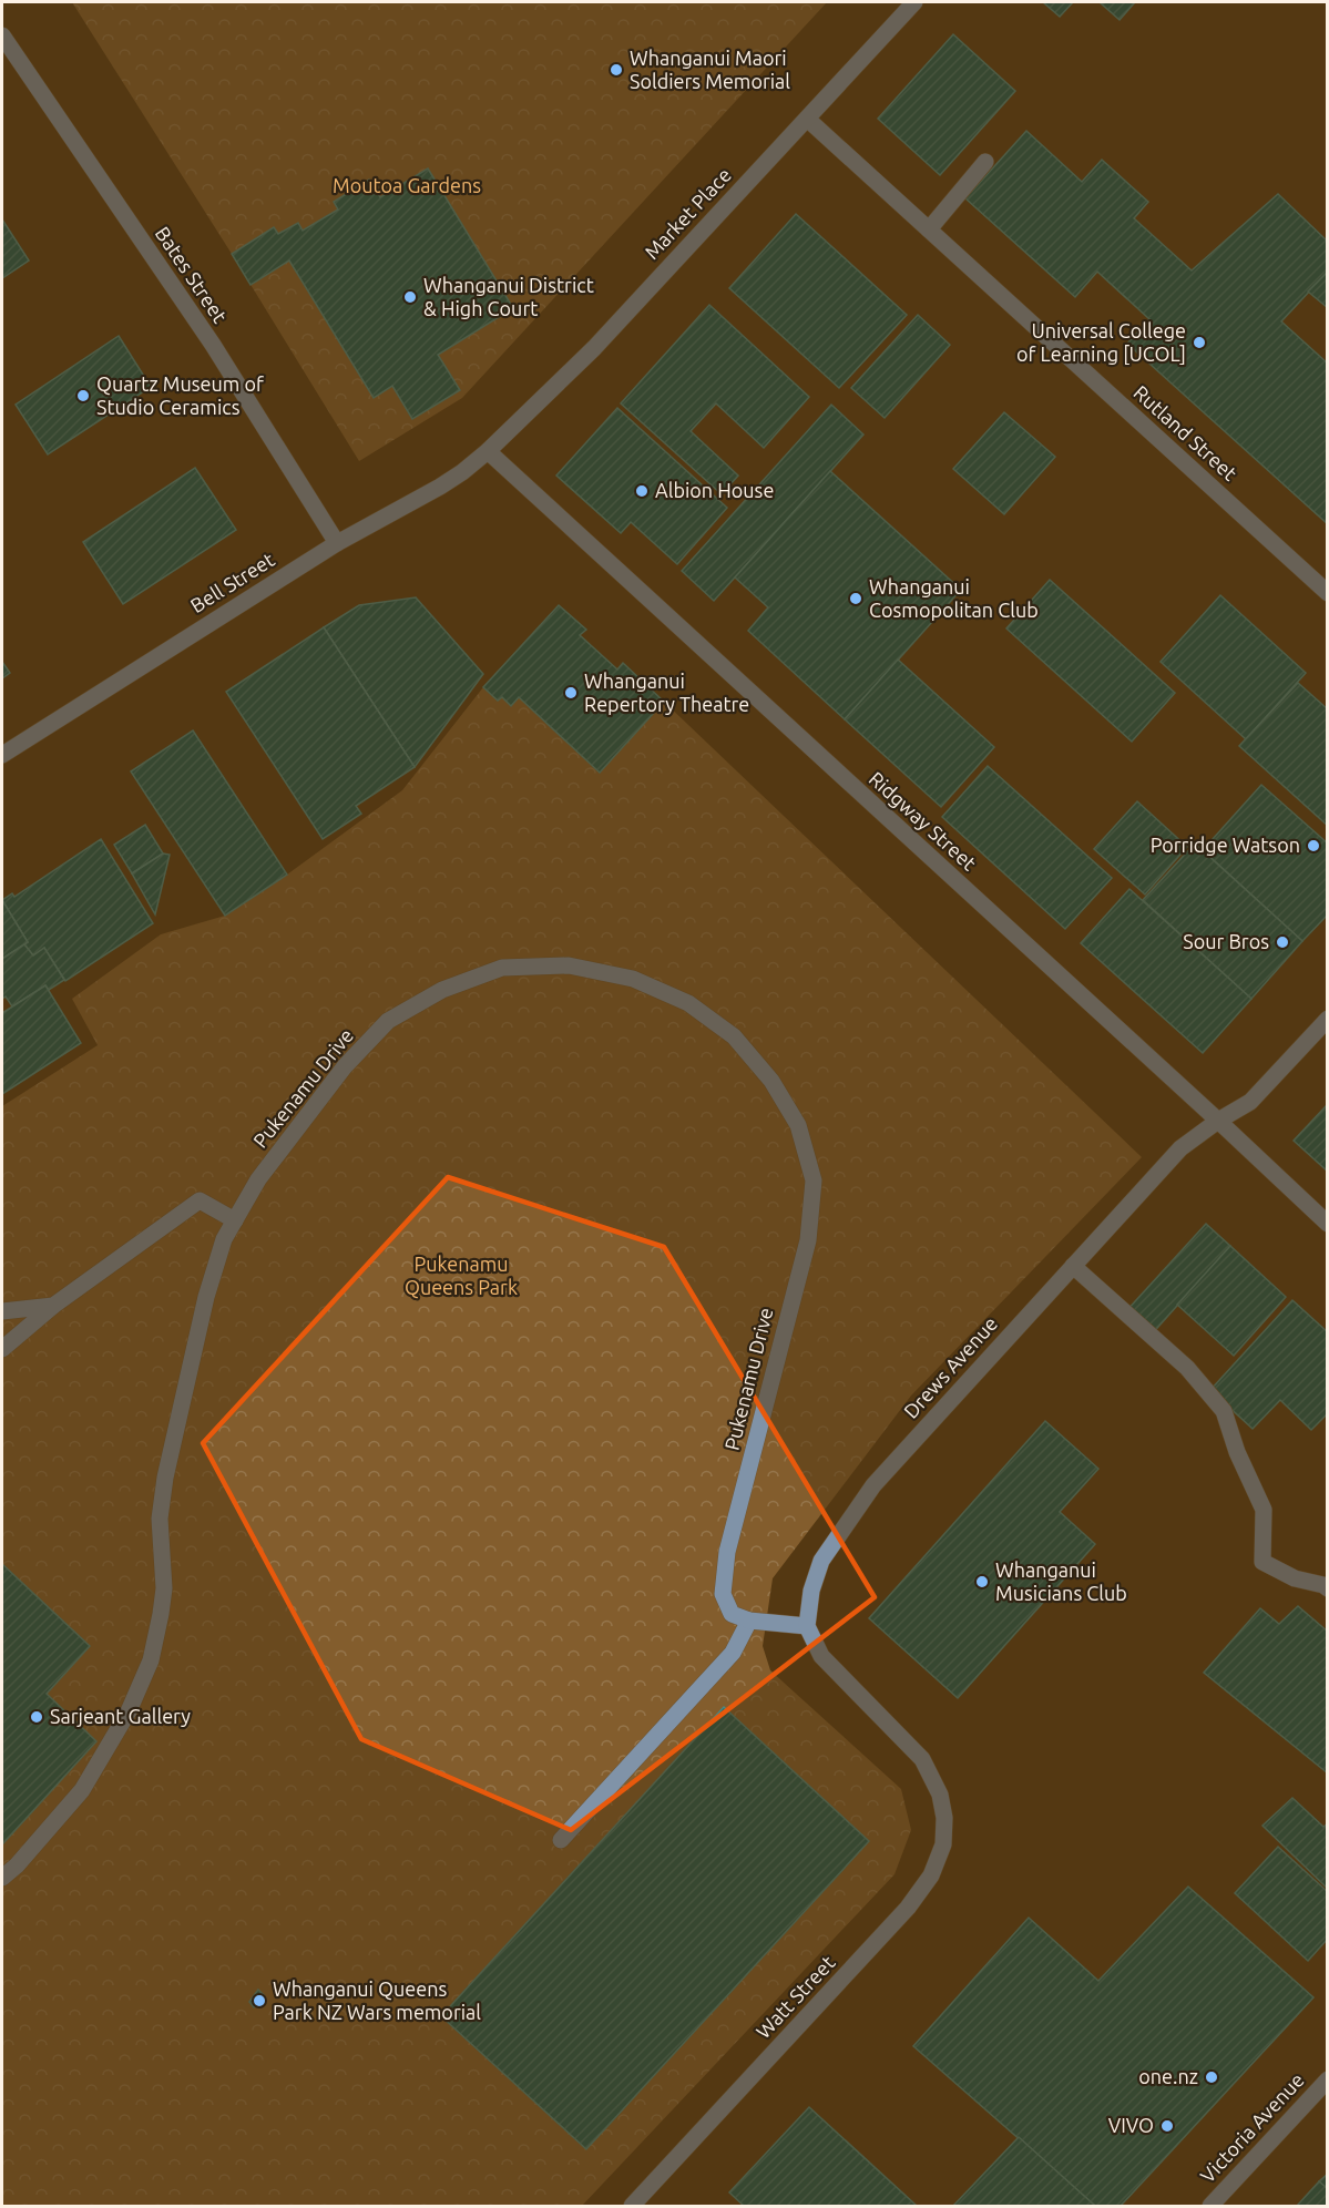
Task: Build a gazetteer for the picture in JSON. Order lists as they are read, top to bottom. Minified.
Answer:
{"streets":{"street":["Market Place","Bates Street","Rutland Street","Bell Street","Ridgway Street","Pukenamu Drive","Drews Avenue","Watt Street","Victoria Avenue"]},"crossings":[["Market Place","Rutland Street"],["Market Place","Bell Street"],["Market Place","Ridgway Street"],["Bates Street","Bell Street"],["Bell Street","Ridgway Street"],["Ridgway Street","Drews Avenue"],["Drews Avenue","Watt Street"]],"parks":["Moutoa Gardens","Pukenamu Queens Park"],"places":["Whanganui Maori Soldiers Memorial","Whanganui District & High Court","Universal College of Learning [UCOL]","Quartz Museum of Studio Ceramics","Albion House","Whanganui Cosmopolitan Club","Whanganui Repertory Theatre","Porridge Watson","Sour Bros","Whanganui Musicians Club","Sarjeant Gallery","Whanganui Queens Park NZ Wars memorial","one.nz","VIVO"]}
